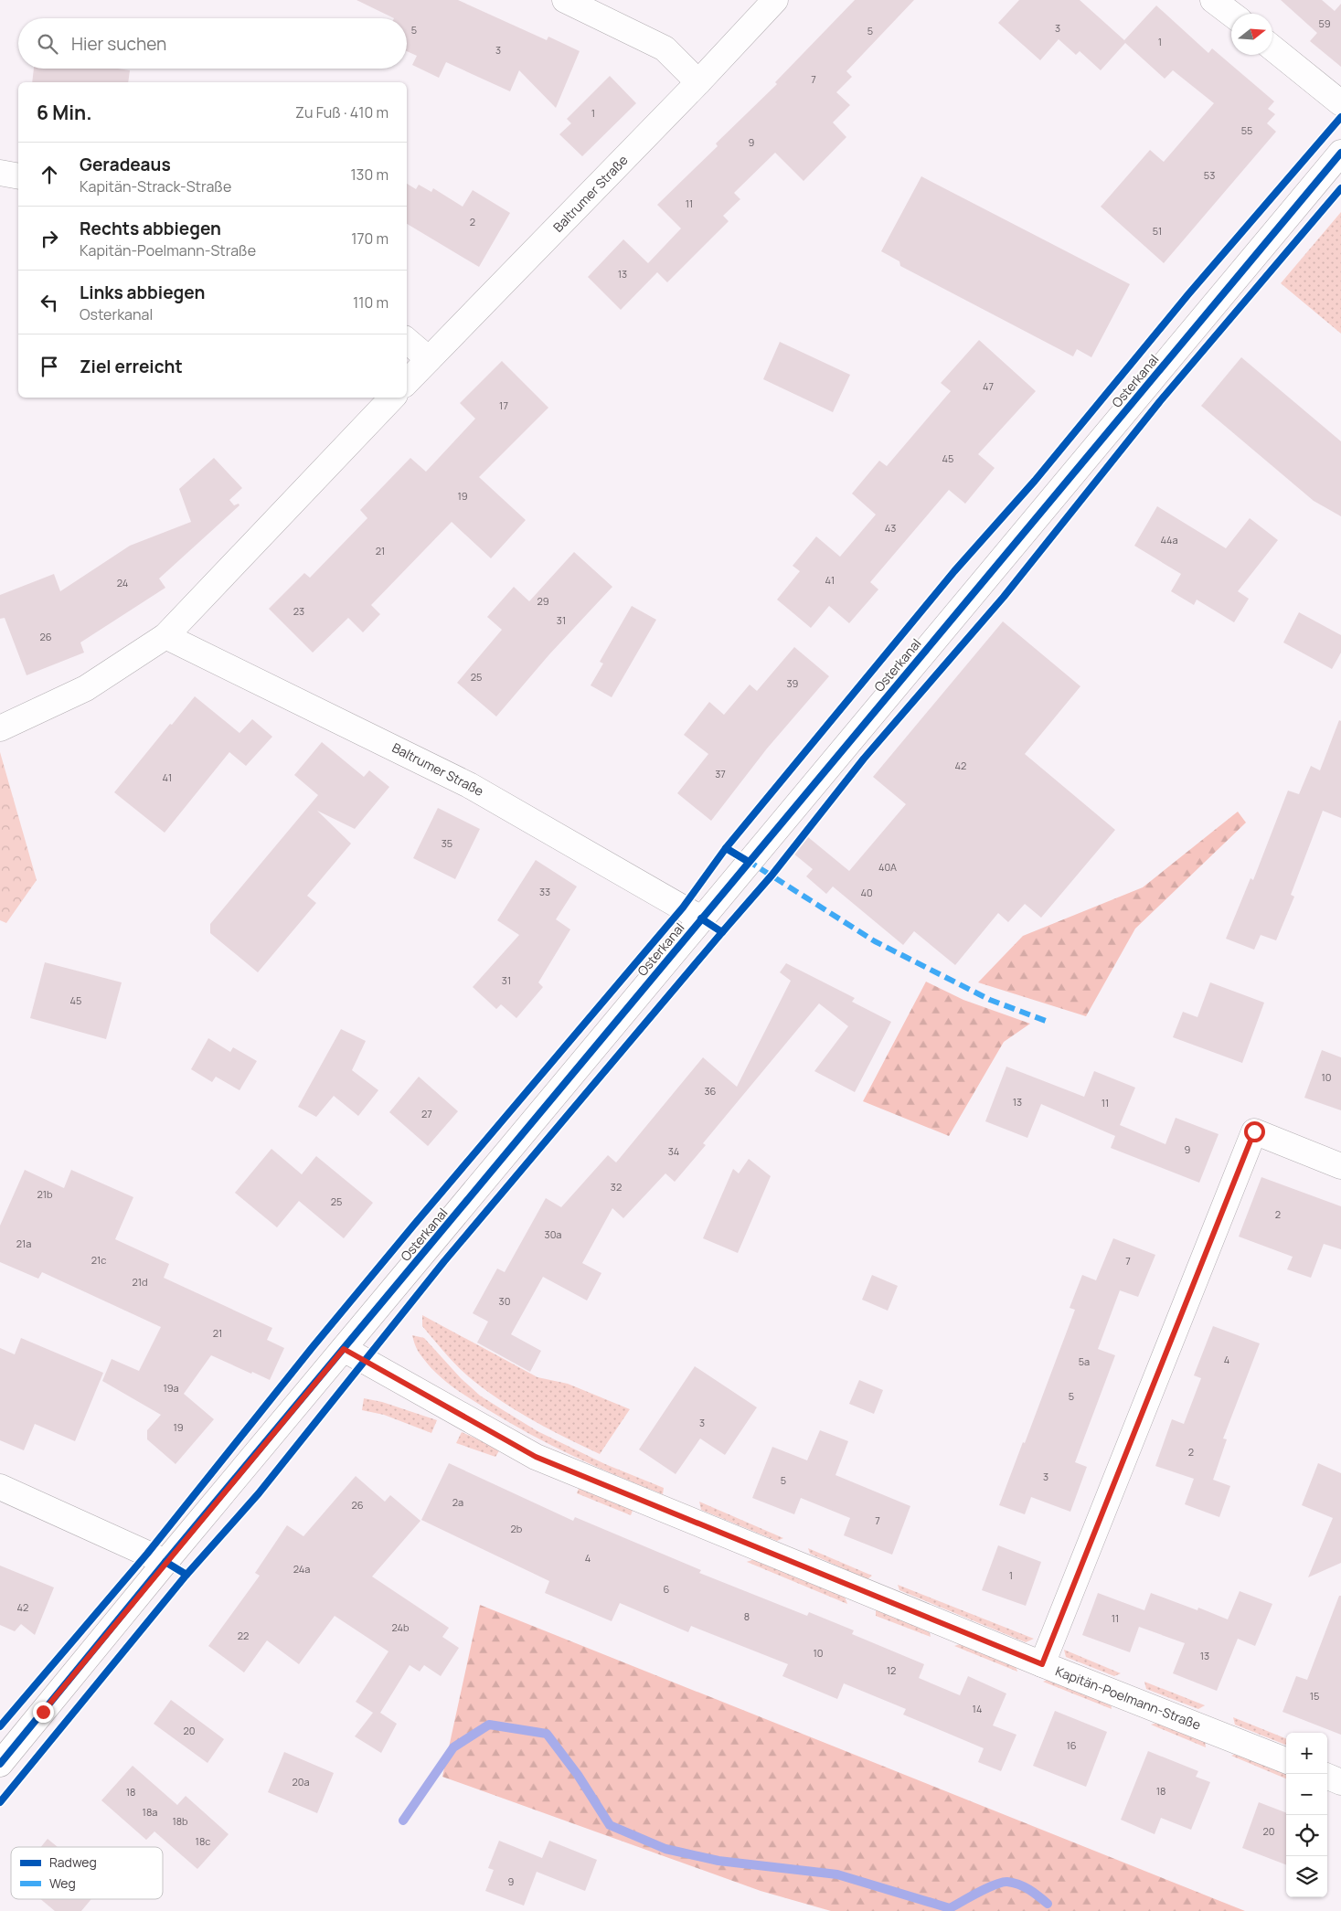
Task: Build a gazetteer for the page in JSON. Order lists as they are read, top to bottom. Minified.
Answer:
{"streets":{"street":["Baltrumer Straße","Osterkanal","Kapitän-Poelmann-Straße"]},"crossings":[["Baltrumer Straße","Osterkanal"],["Osterkanal","Kapitän-Poelmann-Straße"]],"house_numbers":["59","3","5","5","1","3","7","1","55","9","53","11","2","51","13","47","17","45","19","43","44a","21","41","24","29","23","31","26","25","39","42","37","41","35","40A","33","40","31","45","10","36","13","11","27","9","34","32","21b","25","2","30a","21a","21c","7","21d","30","21","4","5a","19a","5","3","19","2","3","5","2a","26","7","2b","4","24a","1","6","42","8","11","24b","22","10","13","12","15","14","20","16","20a","18","18","18a","18b","20","18c","9"],"legend":["Radweg","Weg"],"north":"right","page":{"search":"Hier suchen","heading":["6 Min.","Zu Fuß · 410 m"],"list":[["Geradeaus","Kapitän-Strack-Straße","130 m"],["Rechts abbiegen","Kapitän-Poelmann-Straße","170 m"],["Links abbiegen","Osterkanal","110 m"],"Ziel erreicht"],"map_buttons":["+","−"]}}
